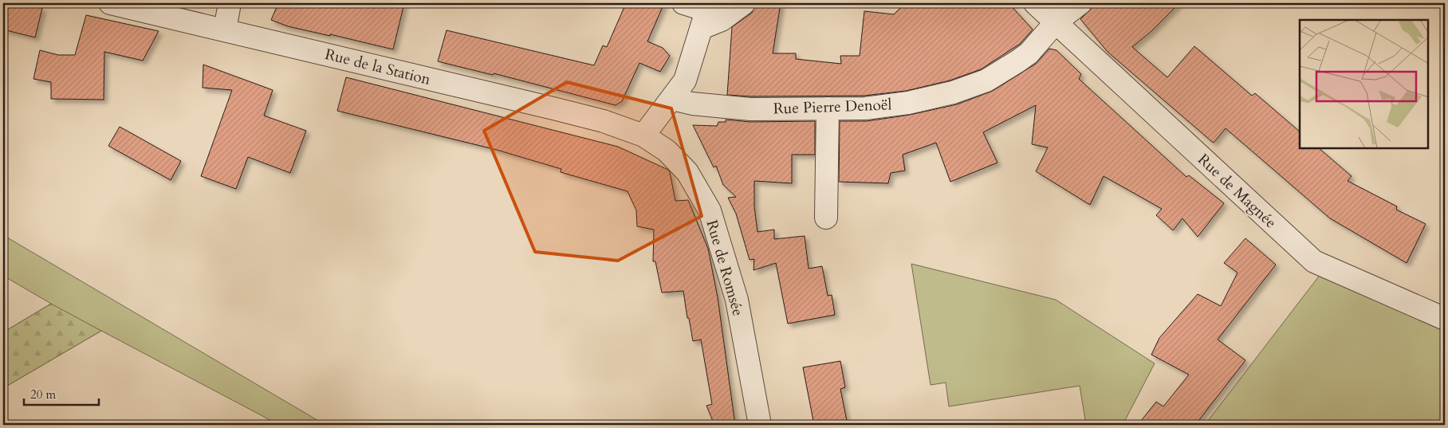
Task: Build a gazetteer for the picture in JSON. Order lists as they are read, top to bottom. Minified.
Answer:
{"streets":{"street":["Rue de la Station","Rue Pierre Denoël","Rue de Magnée","Rue de Romsée"]},"crossings":[["Rue de la Station","Rue de Romsée"],["Rue Pierre Denoël","Rue de Magnée"]],"scale_bar":"20 m"}
